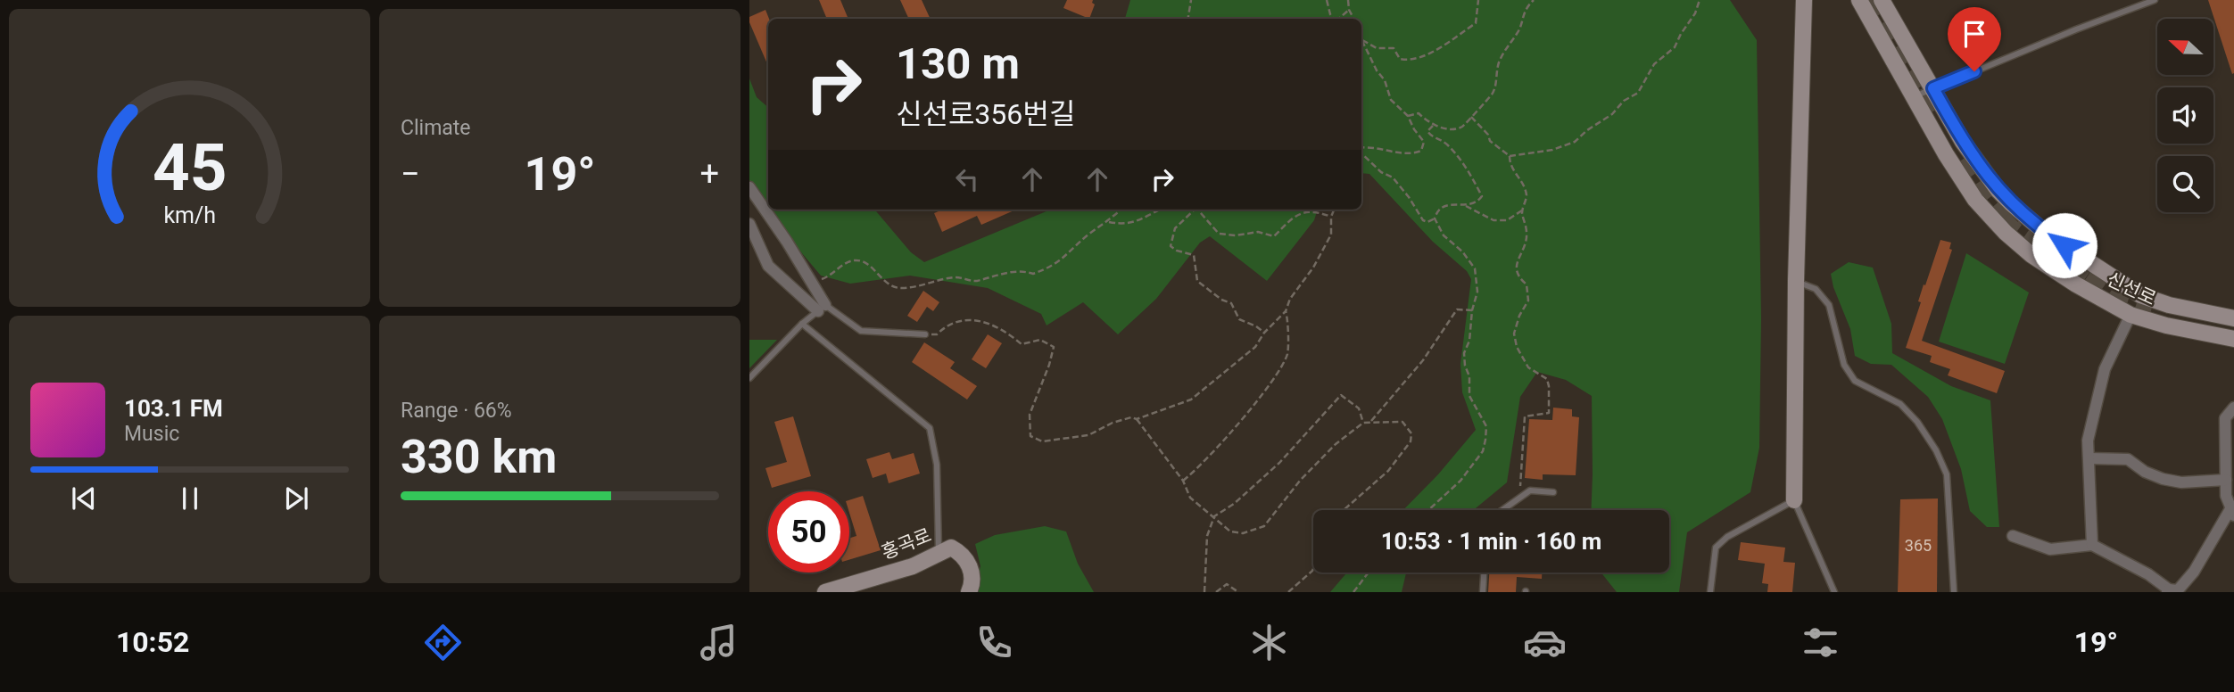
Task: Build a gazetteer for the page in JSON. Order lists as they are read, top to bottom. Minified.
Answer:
{"streets":{"main road":["신선로","홍곡로"]},"house_numbers":["365"],"north":"left","page":{"tile":["Climate",["Range · 66%","330 km"]],"turn":["130 m","신선로356번길"],"heat":["−","19°","+"],"song":["103.1 FM","Music"],"limit":"50","trip":"10:53 · 1 min · 160 m","tabs":["10:52","19°"],"gauge":["45","km/h"]}}
